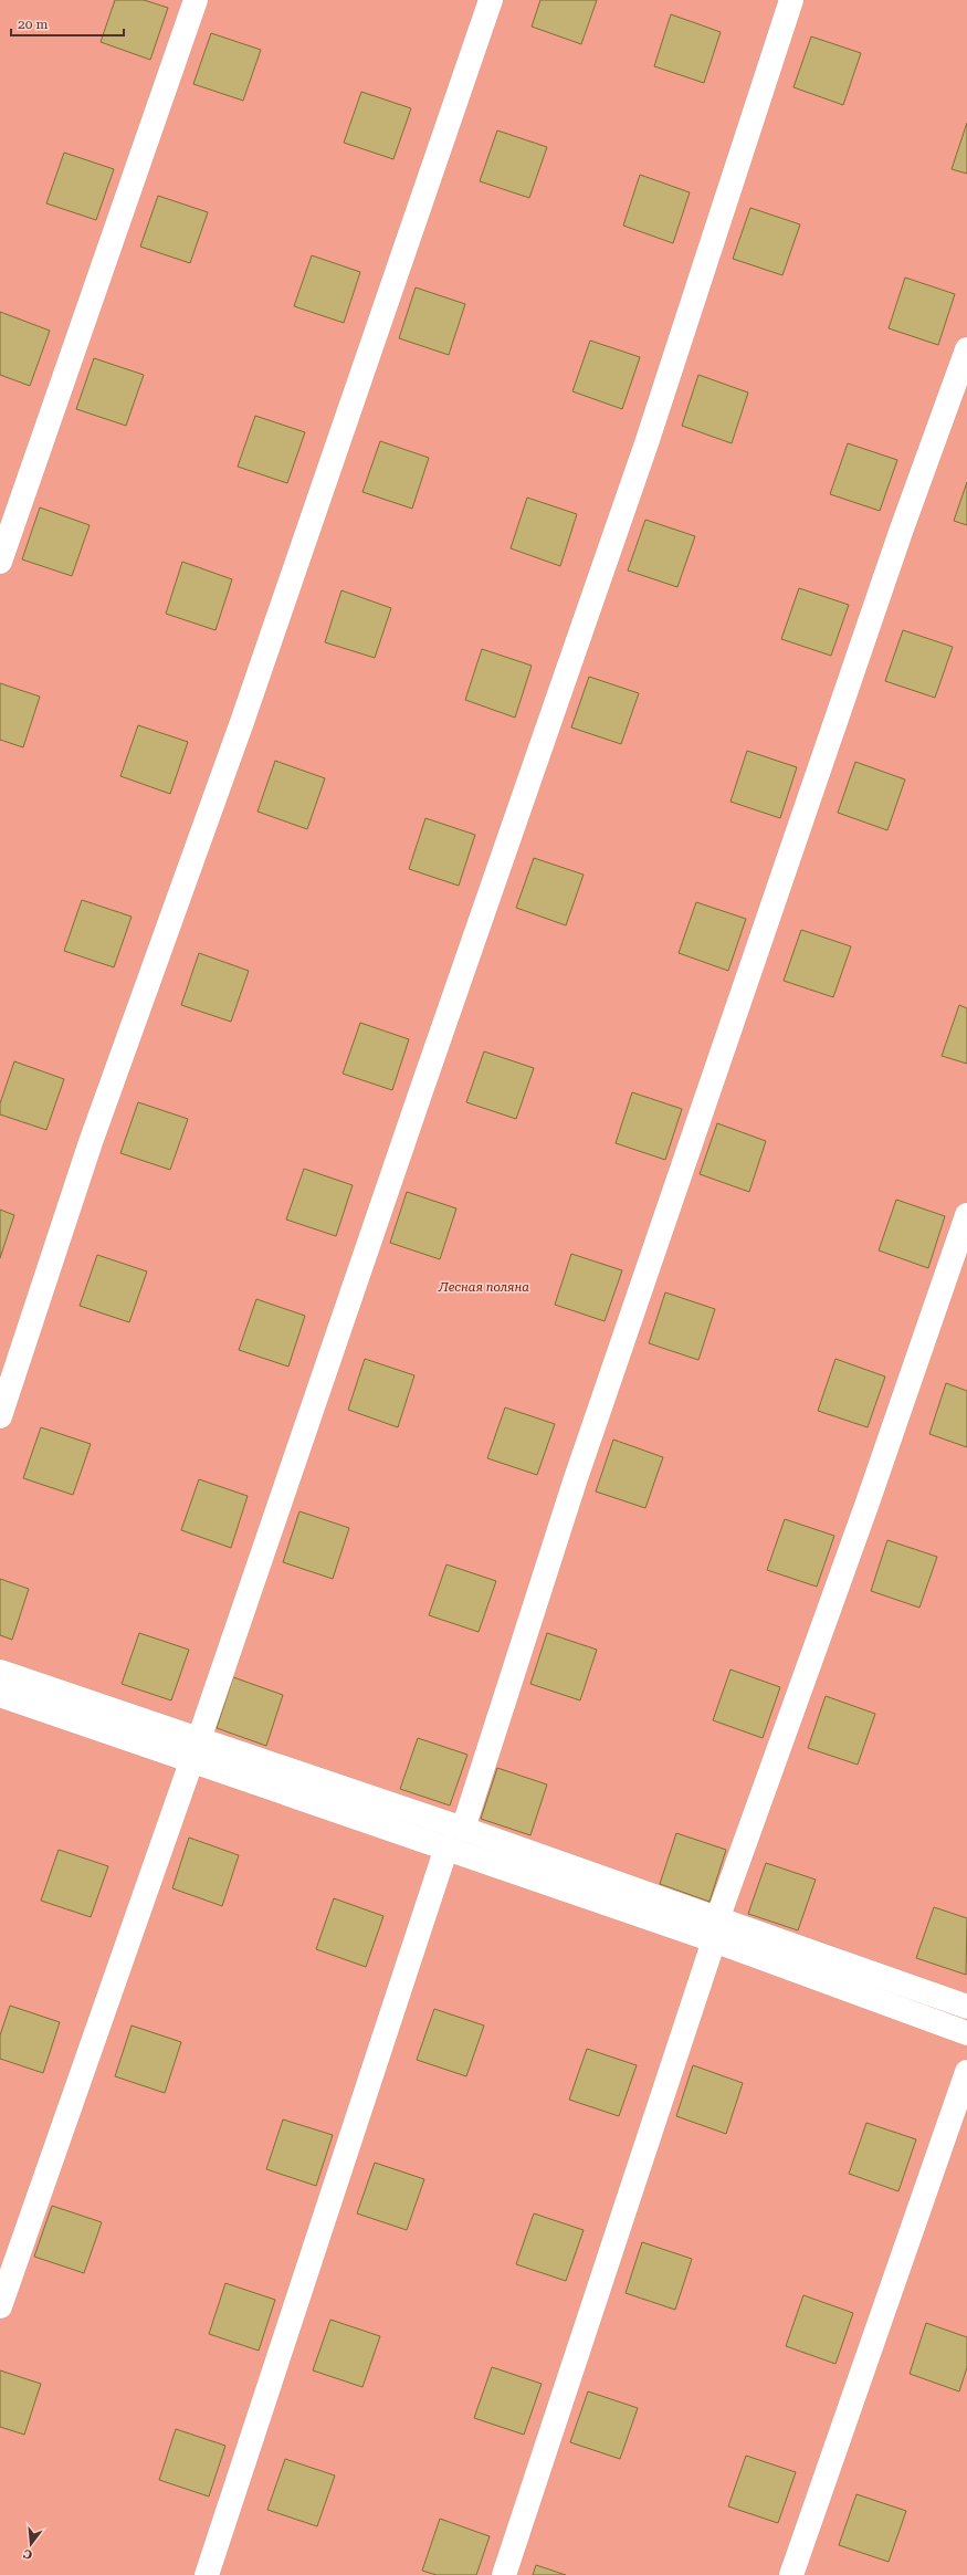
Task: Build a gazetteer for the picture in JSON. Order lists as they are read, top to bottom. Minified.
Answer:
{"parks":["Лесная поляна"],"scale_bar":"20 m","north":"bottom"}
